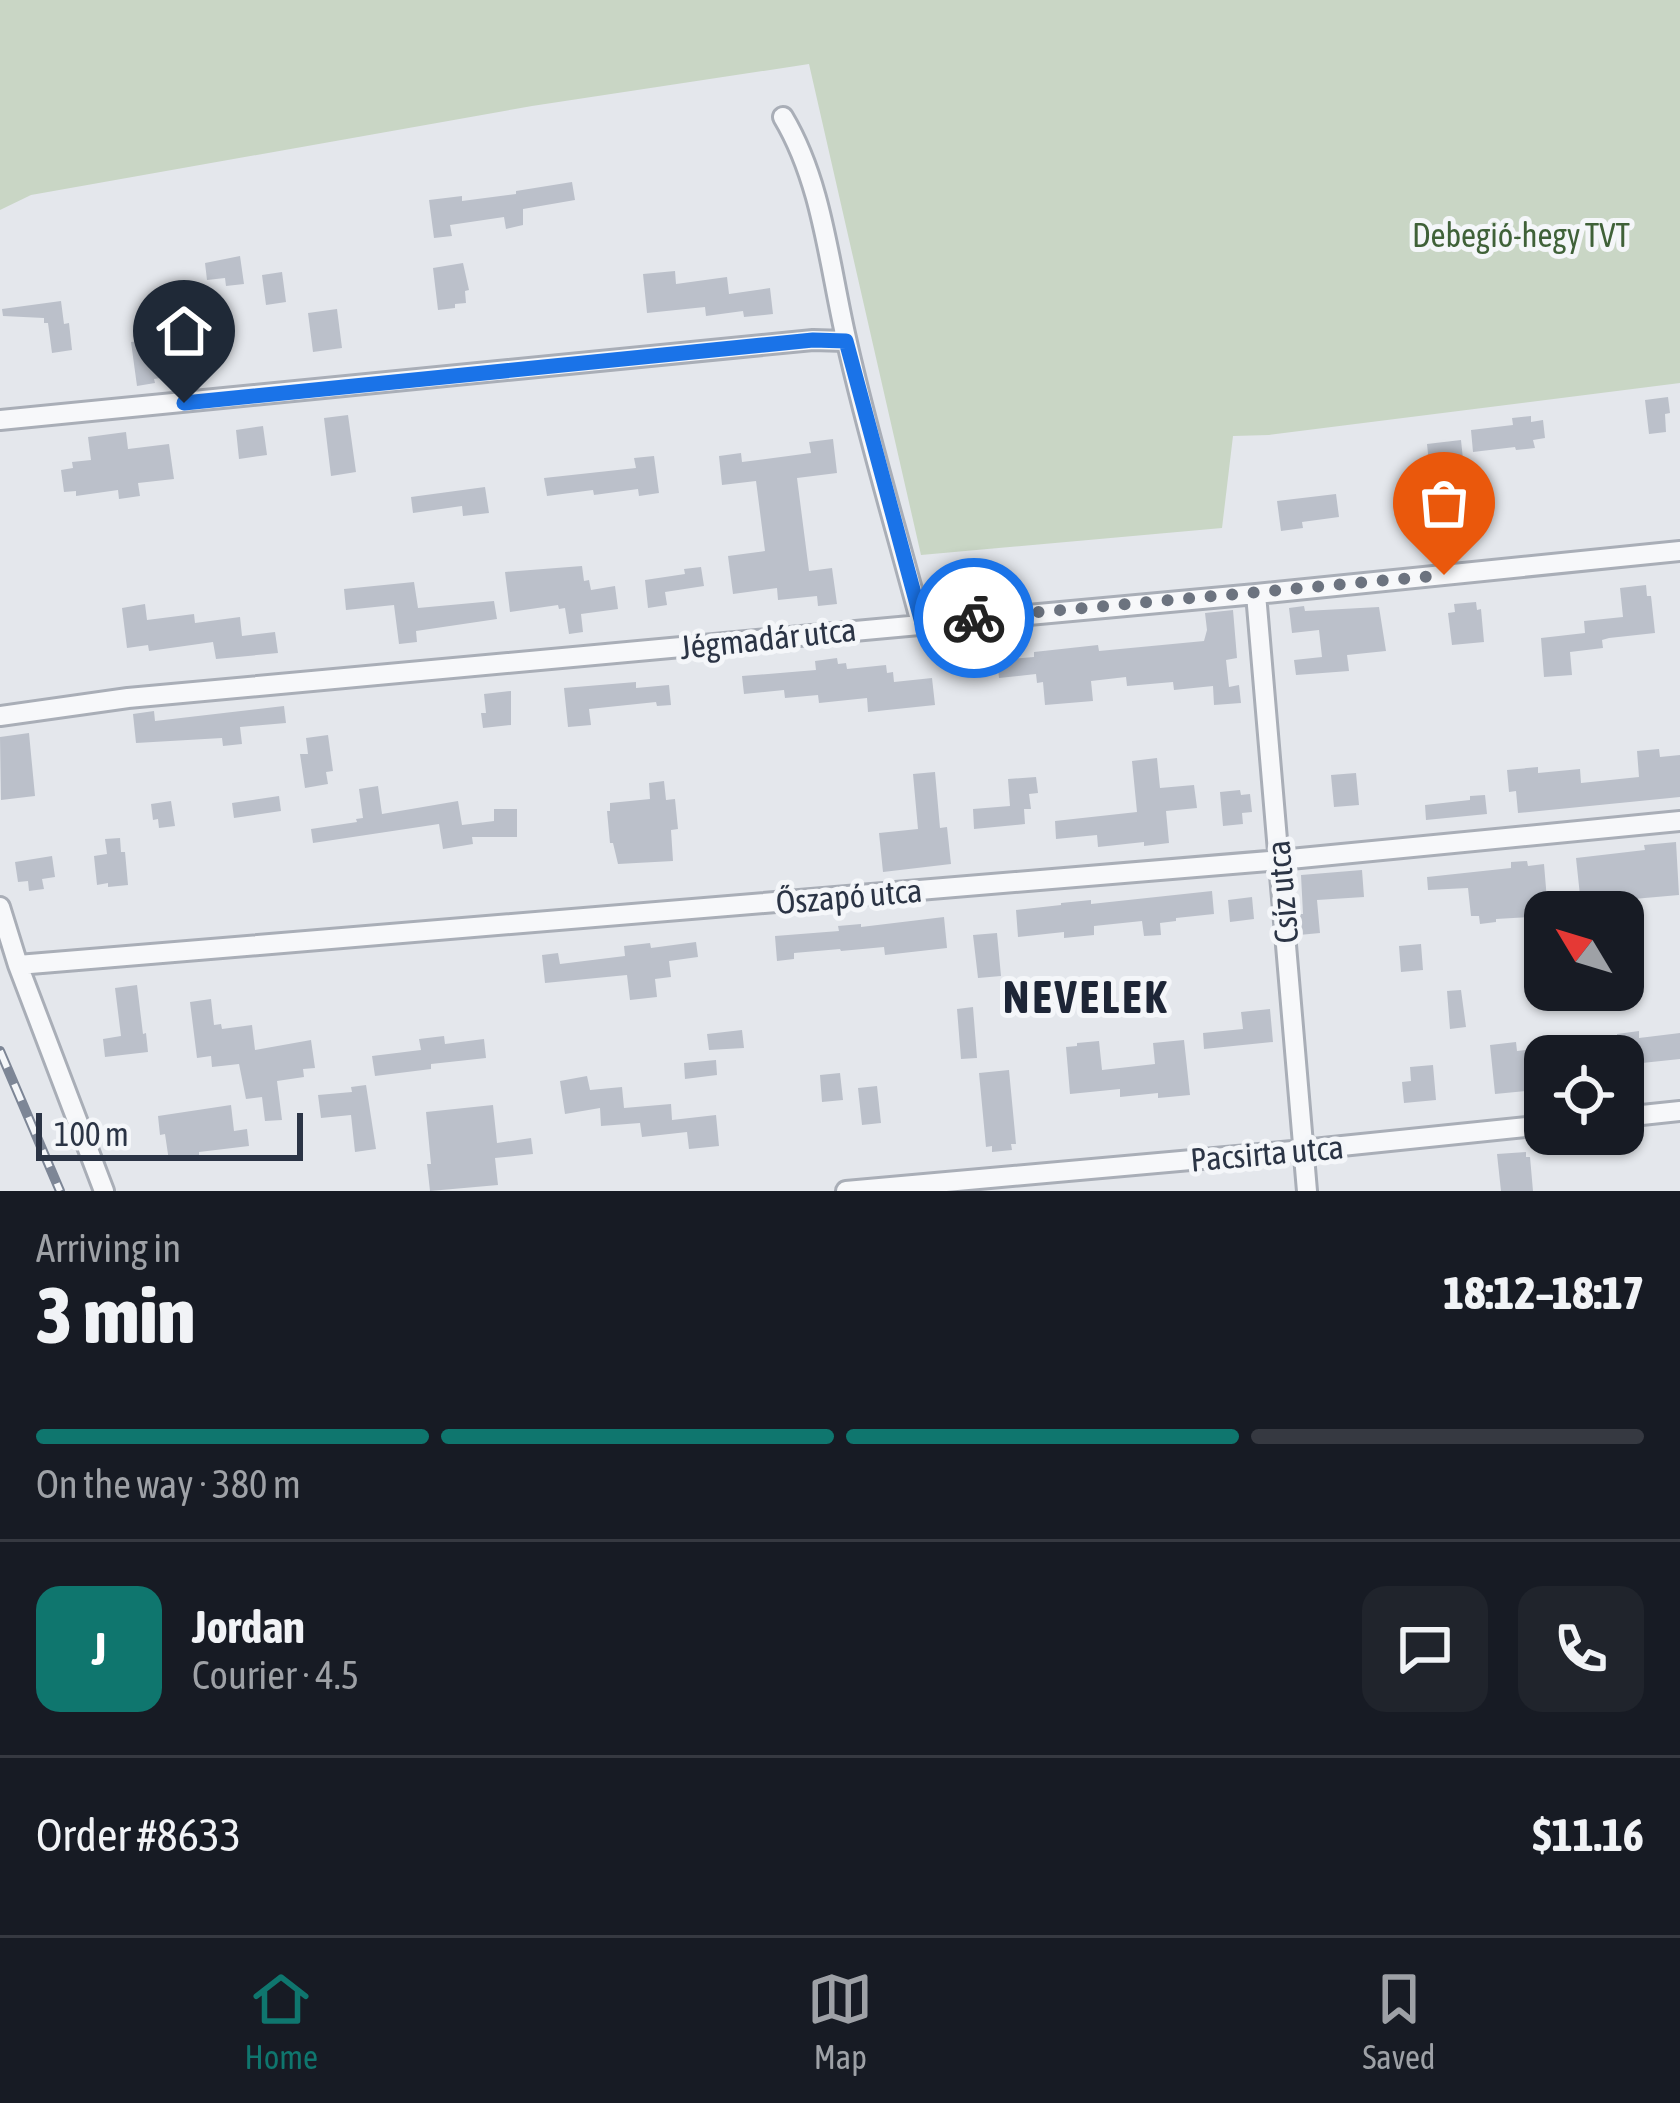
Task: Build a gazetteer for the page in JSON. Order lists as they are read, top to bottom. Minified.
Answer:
{"streets":{"street":["Jégmadár utca","Csíz utca","Őszapó utca","Pacsirta utca"]},"crossings":[["Jégmadár utca","Csíz utca"],["Csíz utca","Őszapó utca"],["Csíz utca","Pacsirta utca"]],"districts":["NEVELEK"],"parks":["Debegió-hegy TVT"],"scale_bar":"100 m","north":"top left","page":{"scale":"100 m","heading":["3 min","Arriving in","18:12–18:17"],"panel":["Jordan","Courier · 4.5","Order #8633","$11.16"],"bar":"On the way · 380 m","round":"J","tabs":["Home","Map","Saved"]}}
